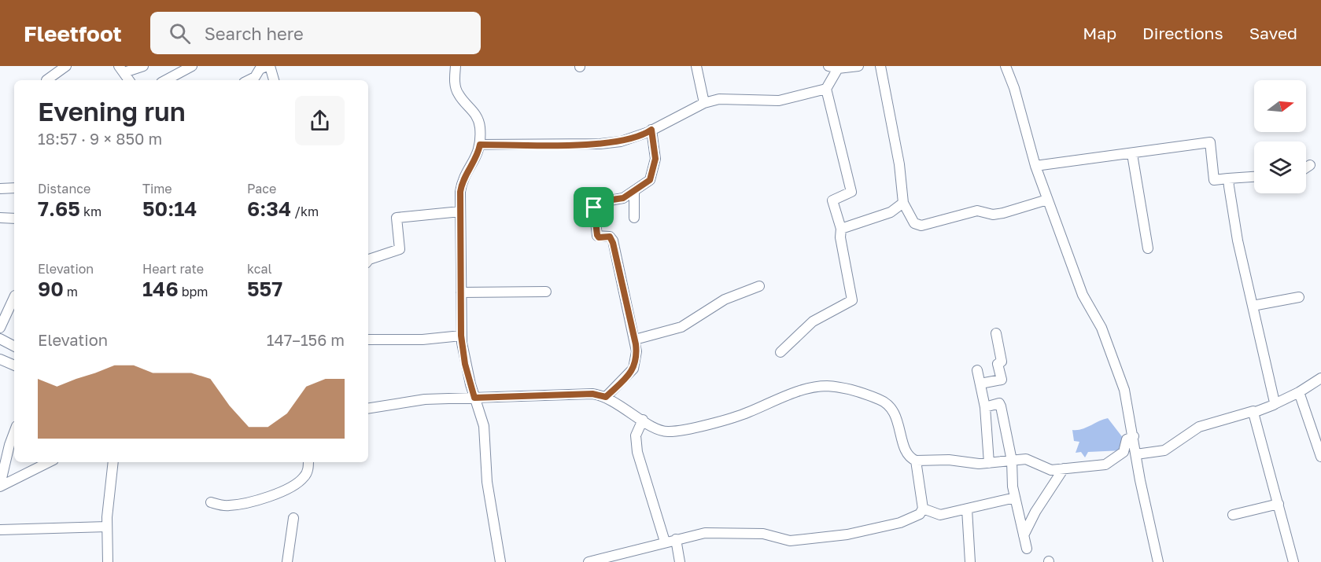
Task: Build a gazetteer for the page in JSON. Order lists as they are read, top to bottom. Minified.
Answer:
{"north":"right","page":{"header":"Fleetfoot","search":"Search here","nav":["Map","Directions","Saved"],"heading":["Evening run","18:57 · 9 × 850 m"],"stats":[["Distance","7.65 km"],["Time","50:14"],["Pace","6:34 /km"],["Elevation","90 m"],["Heart rate","146 bpm"],["kcal","557"]],"chart":["Elevation","147–156 m"]}}
